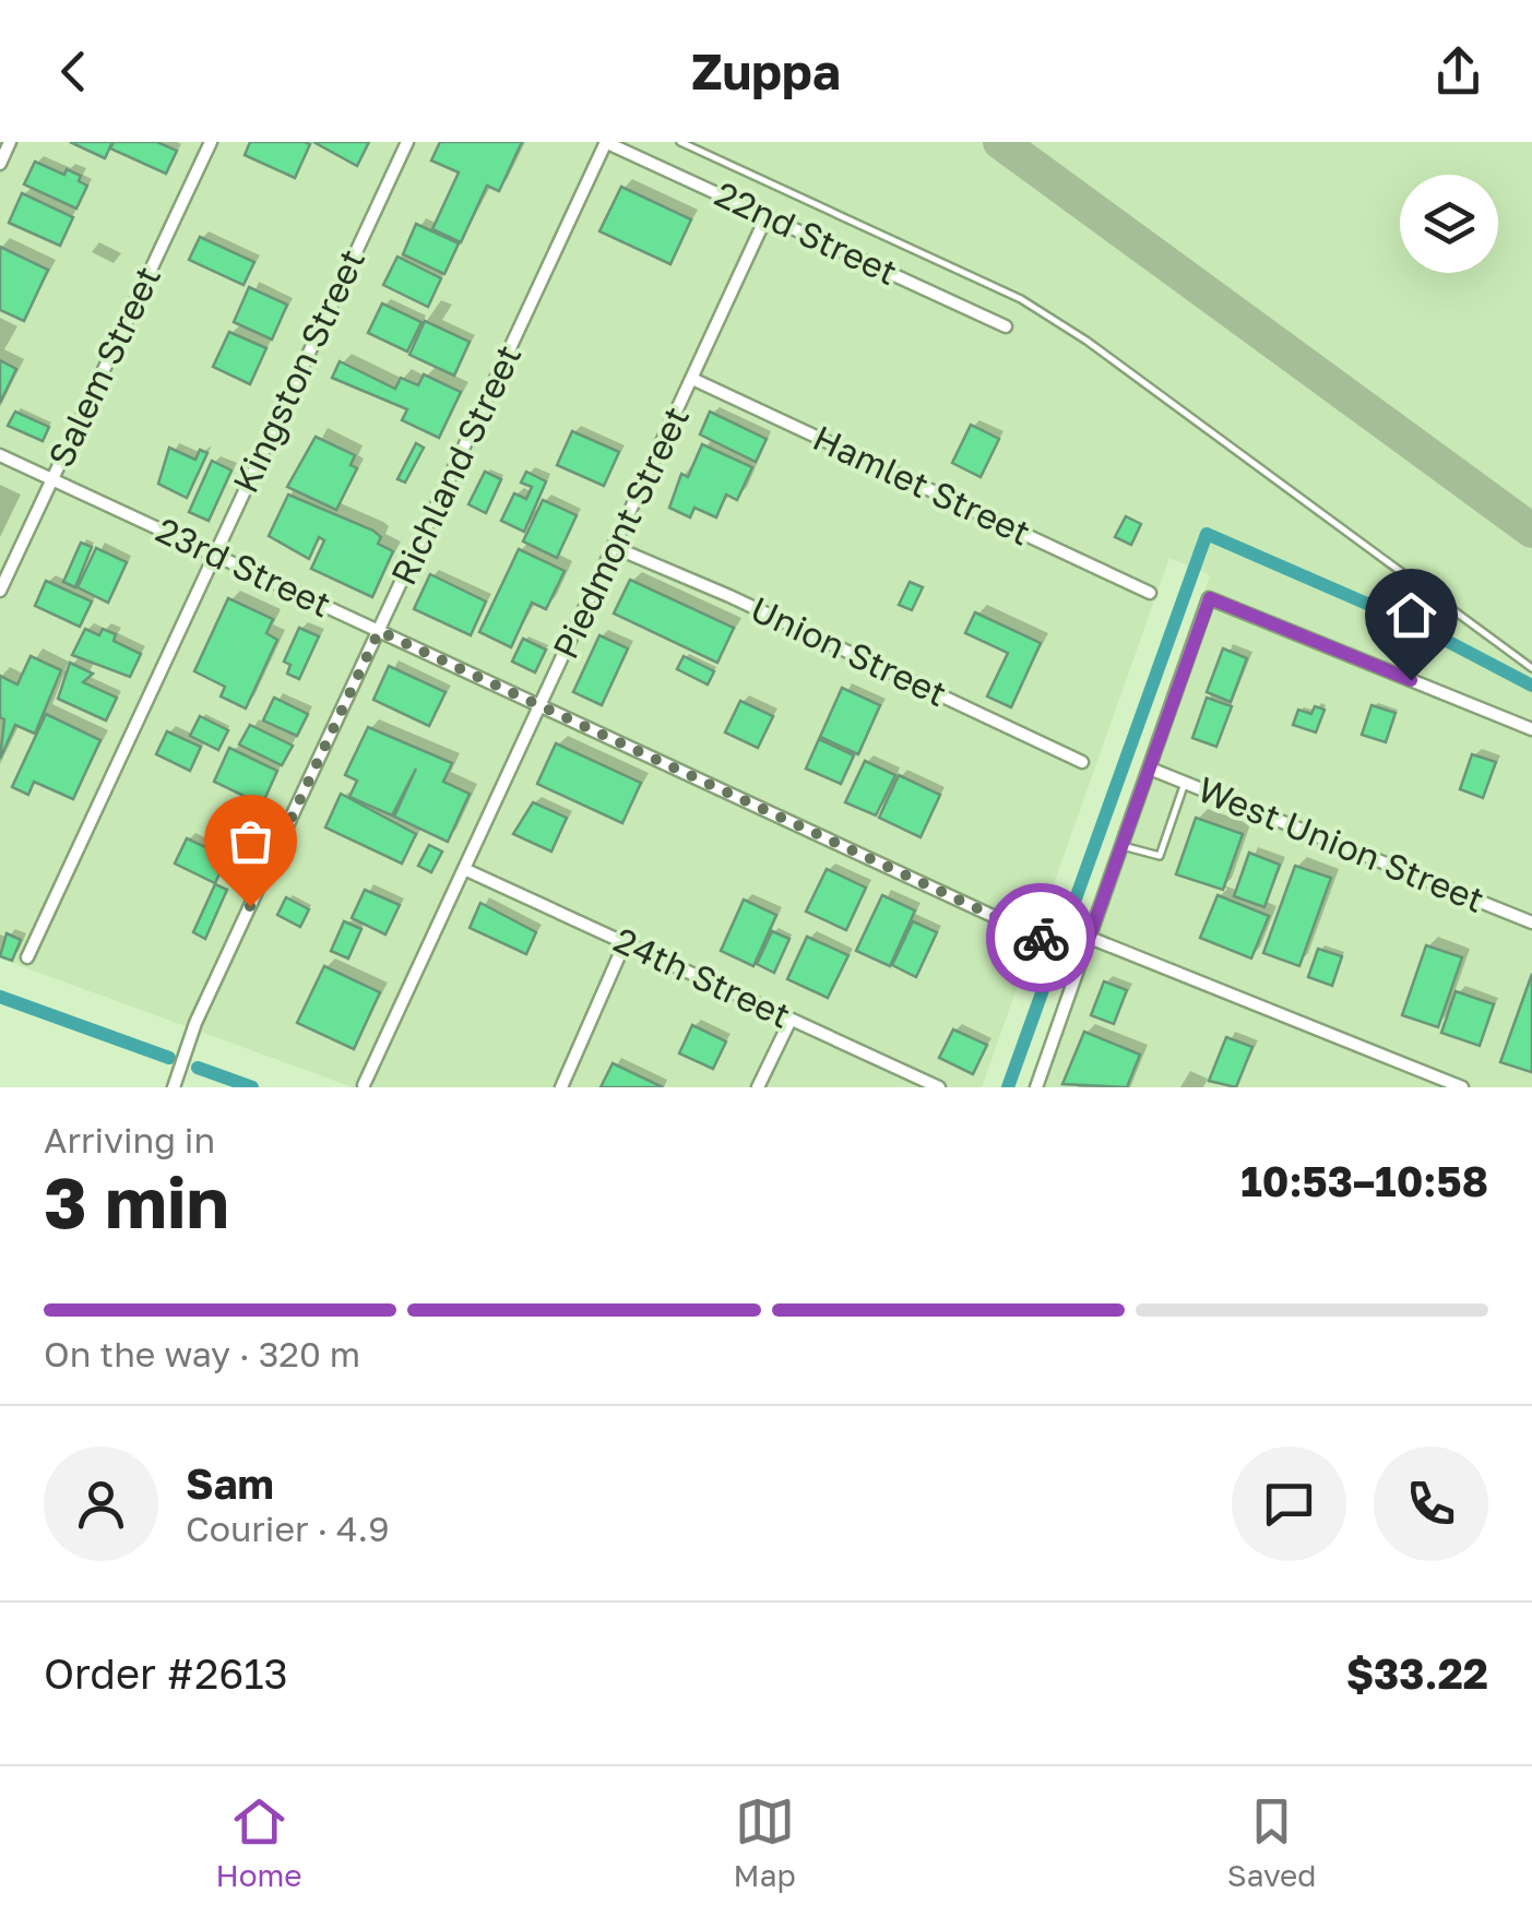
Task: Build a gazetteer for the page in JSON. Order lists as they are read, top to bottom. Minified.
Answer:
{"streets":{"street":["22nd Street","Salem Street","Kingston Street","Richland Street","Hamlet Street","Piedmont Street","23rd Street","Union Street","West Union Street","24th Street"]},"crossings":[["22nd Street","Richland Street"],["22nd Street","Piedmont Street"],["Salem Street","23rd Street"],["Kingston Street","23rd Street"],["Richland Street","23rd Street"],["Hamlet Street","Piedmont Street"],["Piedmont Street","23rd Street"],["Piedmont Street","Union Street"],["Piedmont Street","24th Street"]],"page":{"header":"Zuppa","heading":["3 min","Arriving in","10:53–10:58"],"panel":["Sam","Courier · 4.9","Order #2613","$33.22"],"bar":"On the way · 320 m","tabs":["Home","Map","Saved"]}}
